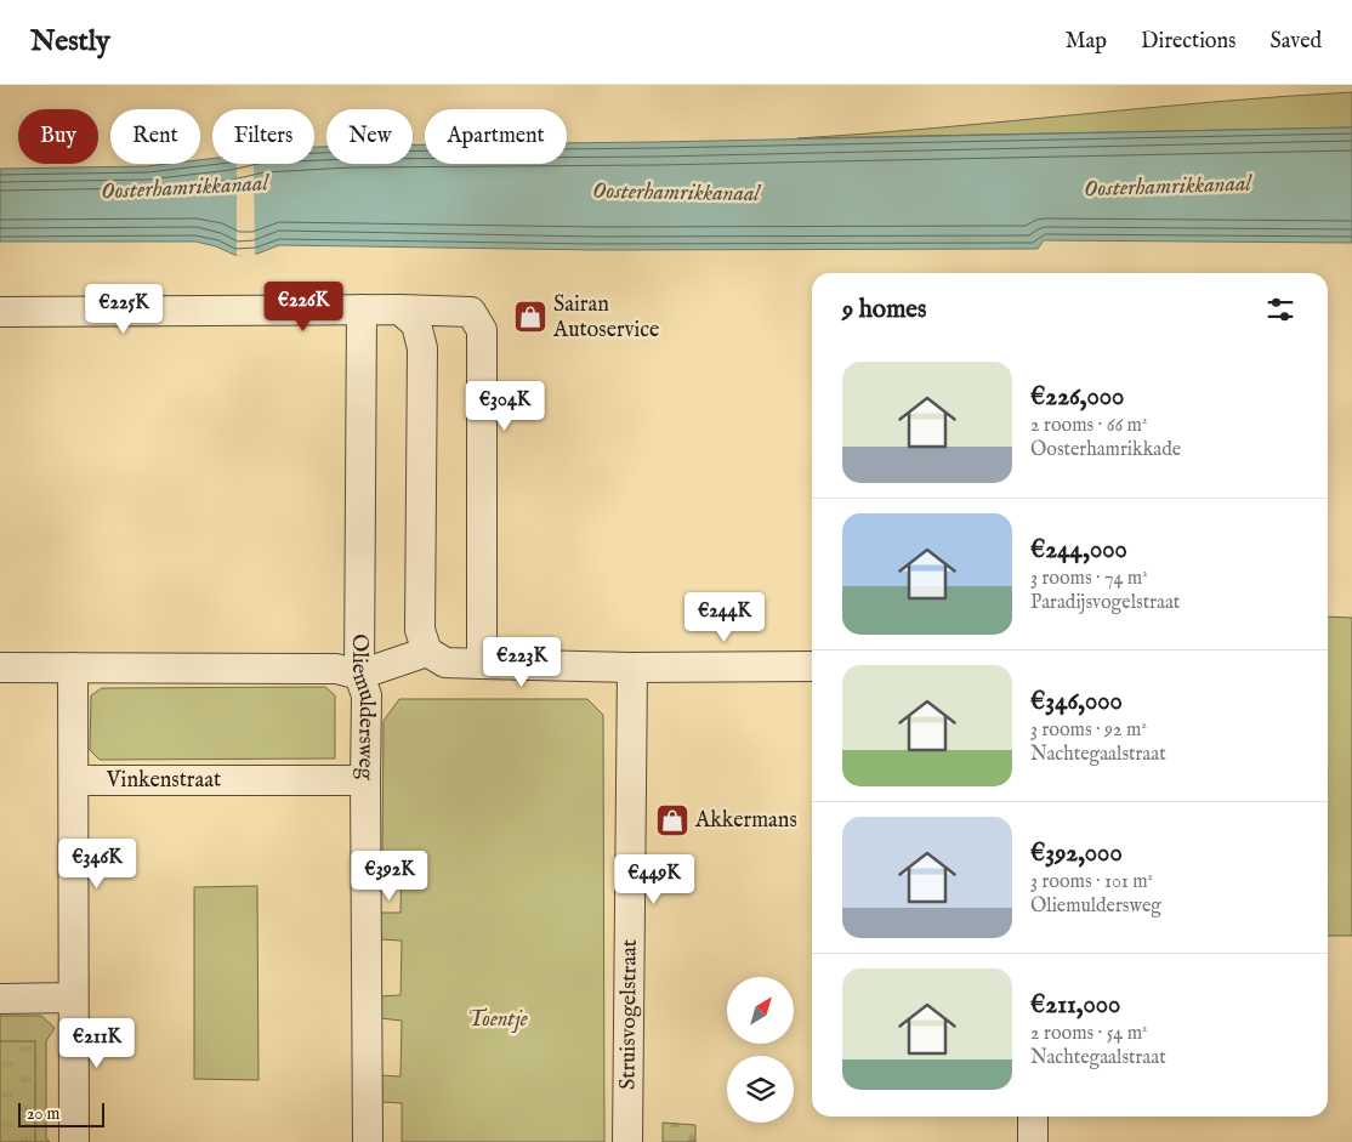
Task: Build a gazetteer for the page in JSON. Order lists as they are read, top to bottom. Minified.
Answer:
{"streets":{"street":["Oliemuldersweg","Vinkenstraat","Struisvogelstraat"]},"crossings":[["Oliemuldersweg","Vinkenstraat"]],"water":["Oosterhamrikkanaal"],"parks":["Toentje"],"places":{"shop":["Sairan Autoservice","Akkermans"]},"scale_bar":"20 m","north":"top right","page":{"header":"Nestly","nav":["Map","Directions","Saved"],"chip":["Buy","Rent","Filters","New","Apartment"],"heading":"9 homes","price":["€226K","€225K","€304K","€244K","€223K","€346K","€392K","€449K","€211K"],"list":[{"name":"€226,000","note":"2 rooms · 66 m² · Oosterhamrikkade"},{"name":"€244,000","note":"3 rooms · 74 m² · Paradijsvogelstraat"},{"name":"€346,000","note":"3 rooms · 92 m² · Nachtegaalstraat"},{"name":"€392,000","note":"3 rooms · 101 m² · Oliemuldersweg"},{"name":"€211,000","note":"2 rooms · 54 m² · Nachtegaalstraat"}],"scale":"20 m"}}
